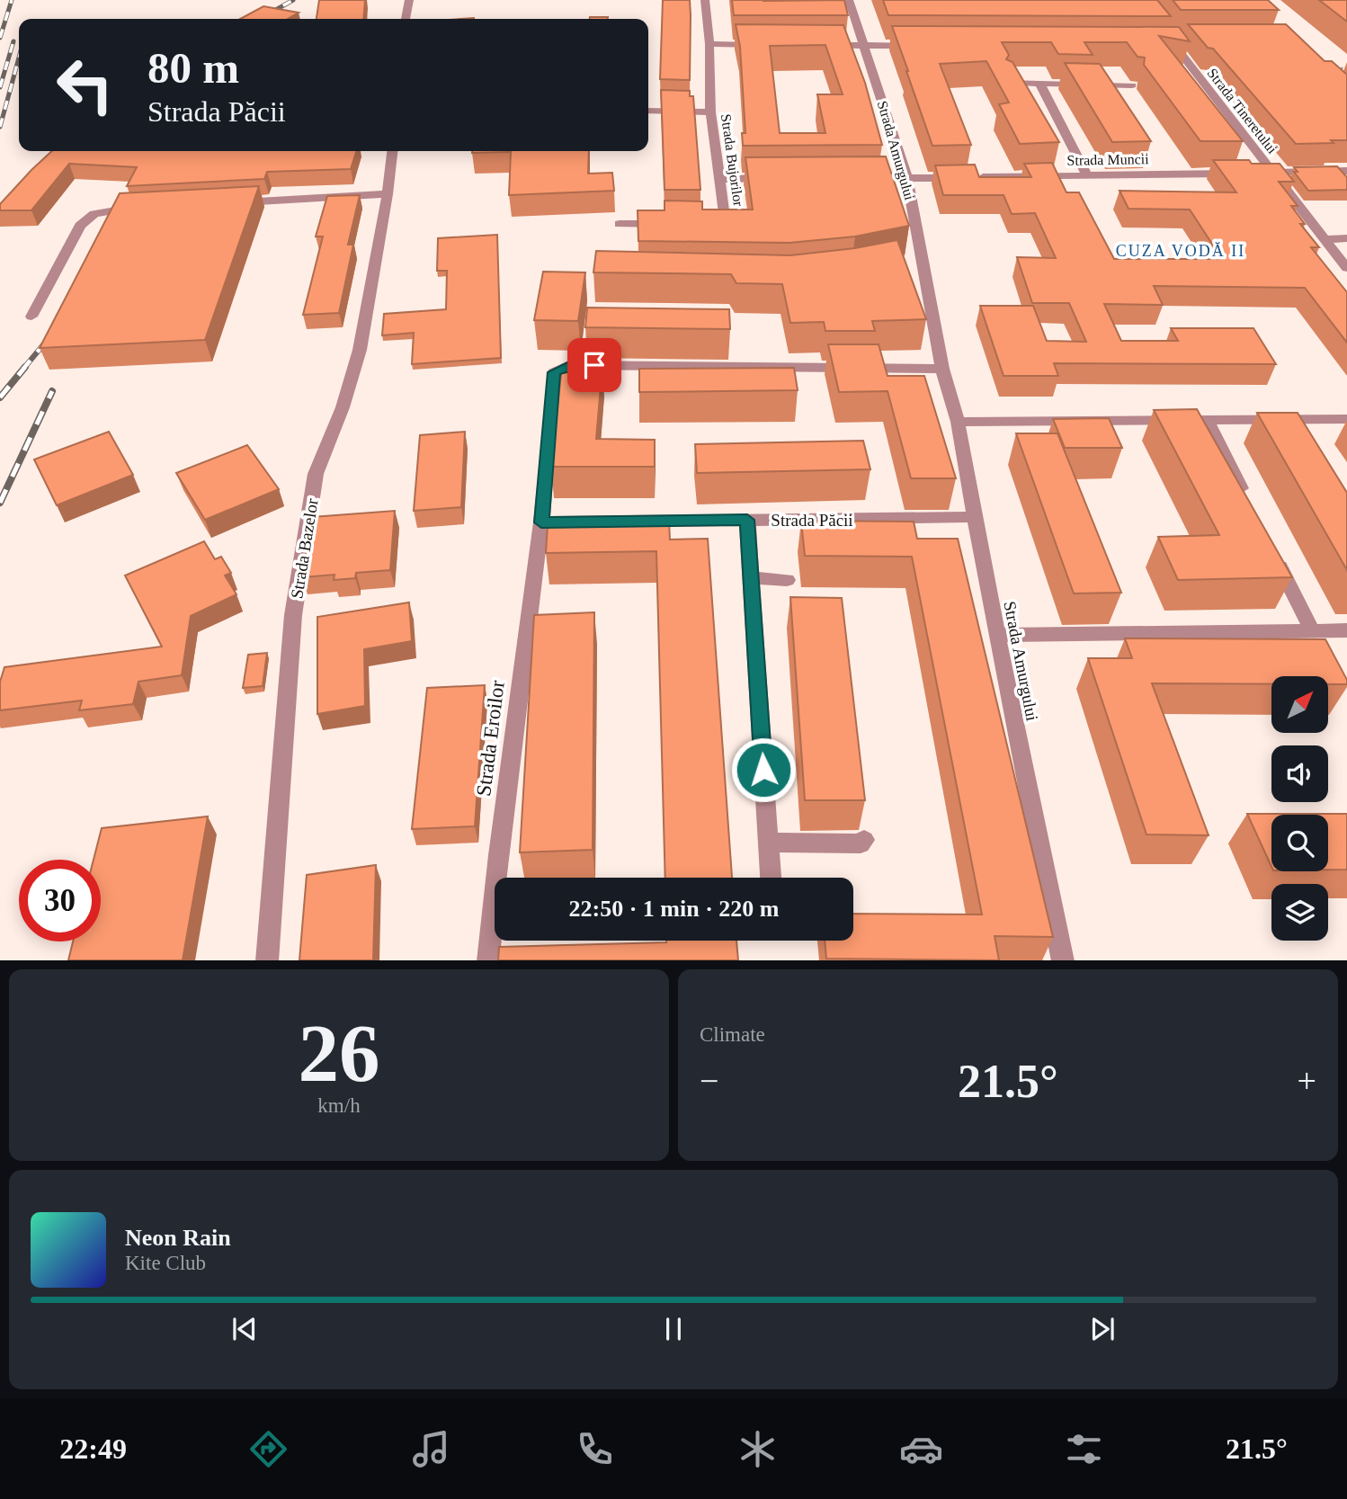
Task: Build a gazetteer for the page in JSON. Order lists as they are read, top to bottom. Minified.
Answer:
{"streets":{"street":["Strada Tineretului","Strada Amurgului","Strada Muncii","Strada Bujorilor","Strada Păcii","Strada Bazelor","Strada Eroilor"]},"crossings":[["Strada Tineretului","Strada Muncii"],["Strada Amurgului","Strada Muncii"],["Strada Amurgului","Strada Păcii"],["Strada Păcii","Strada Eroilor"]],"districts":["CUZA VODĂ II"],"north":"top right","page":{"turn":["80 m","Strada Păcii"],"limit":"30","trip":"22:50 · 1 min · 220 m","tile":[["26","km/h"],"Climate"],"heat":["−","21.5°","+"],"song":["Neon Rain","Kite Club"],"tabs":["22:49","21.5°"]}}
